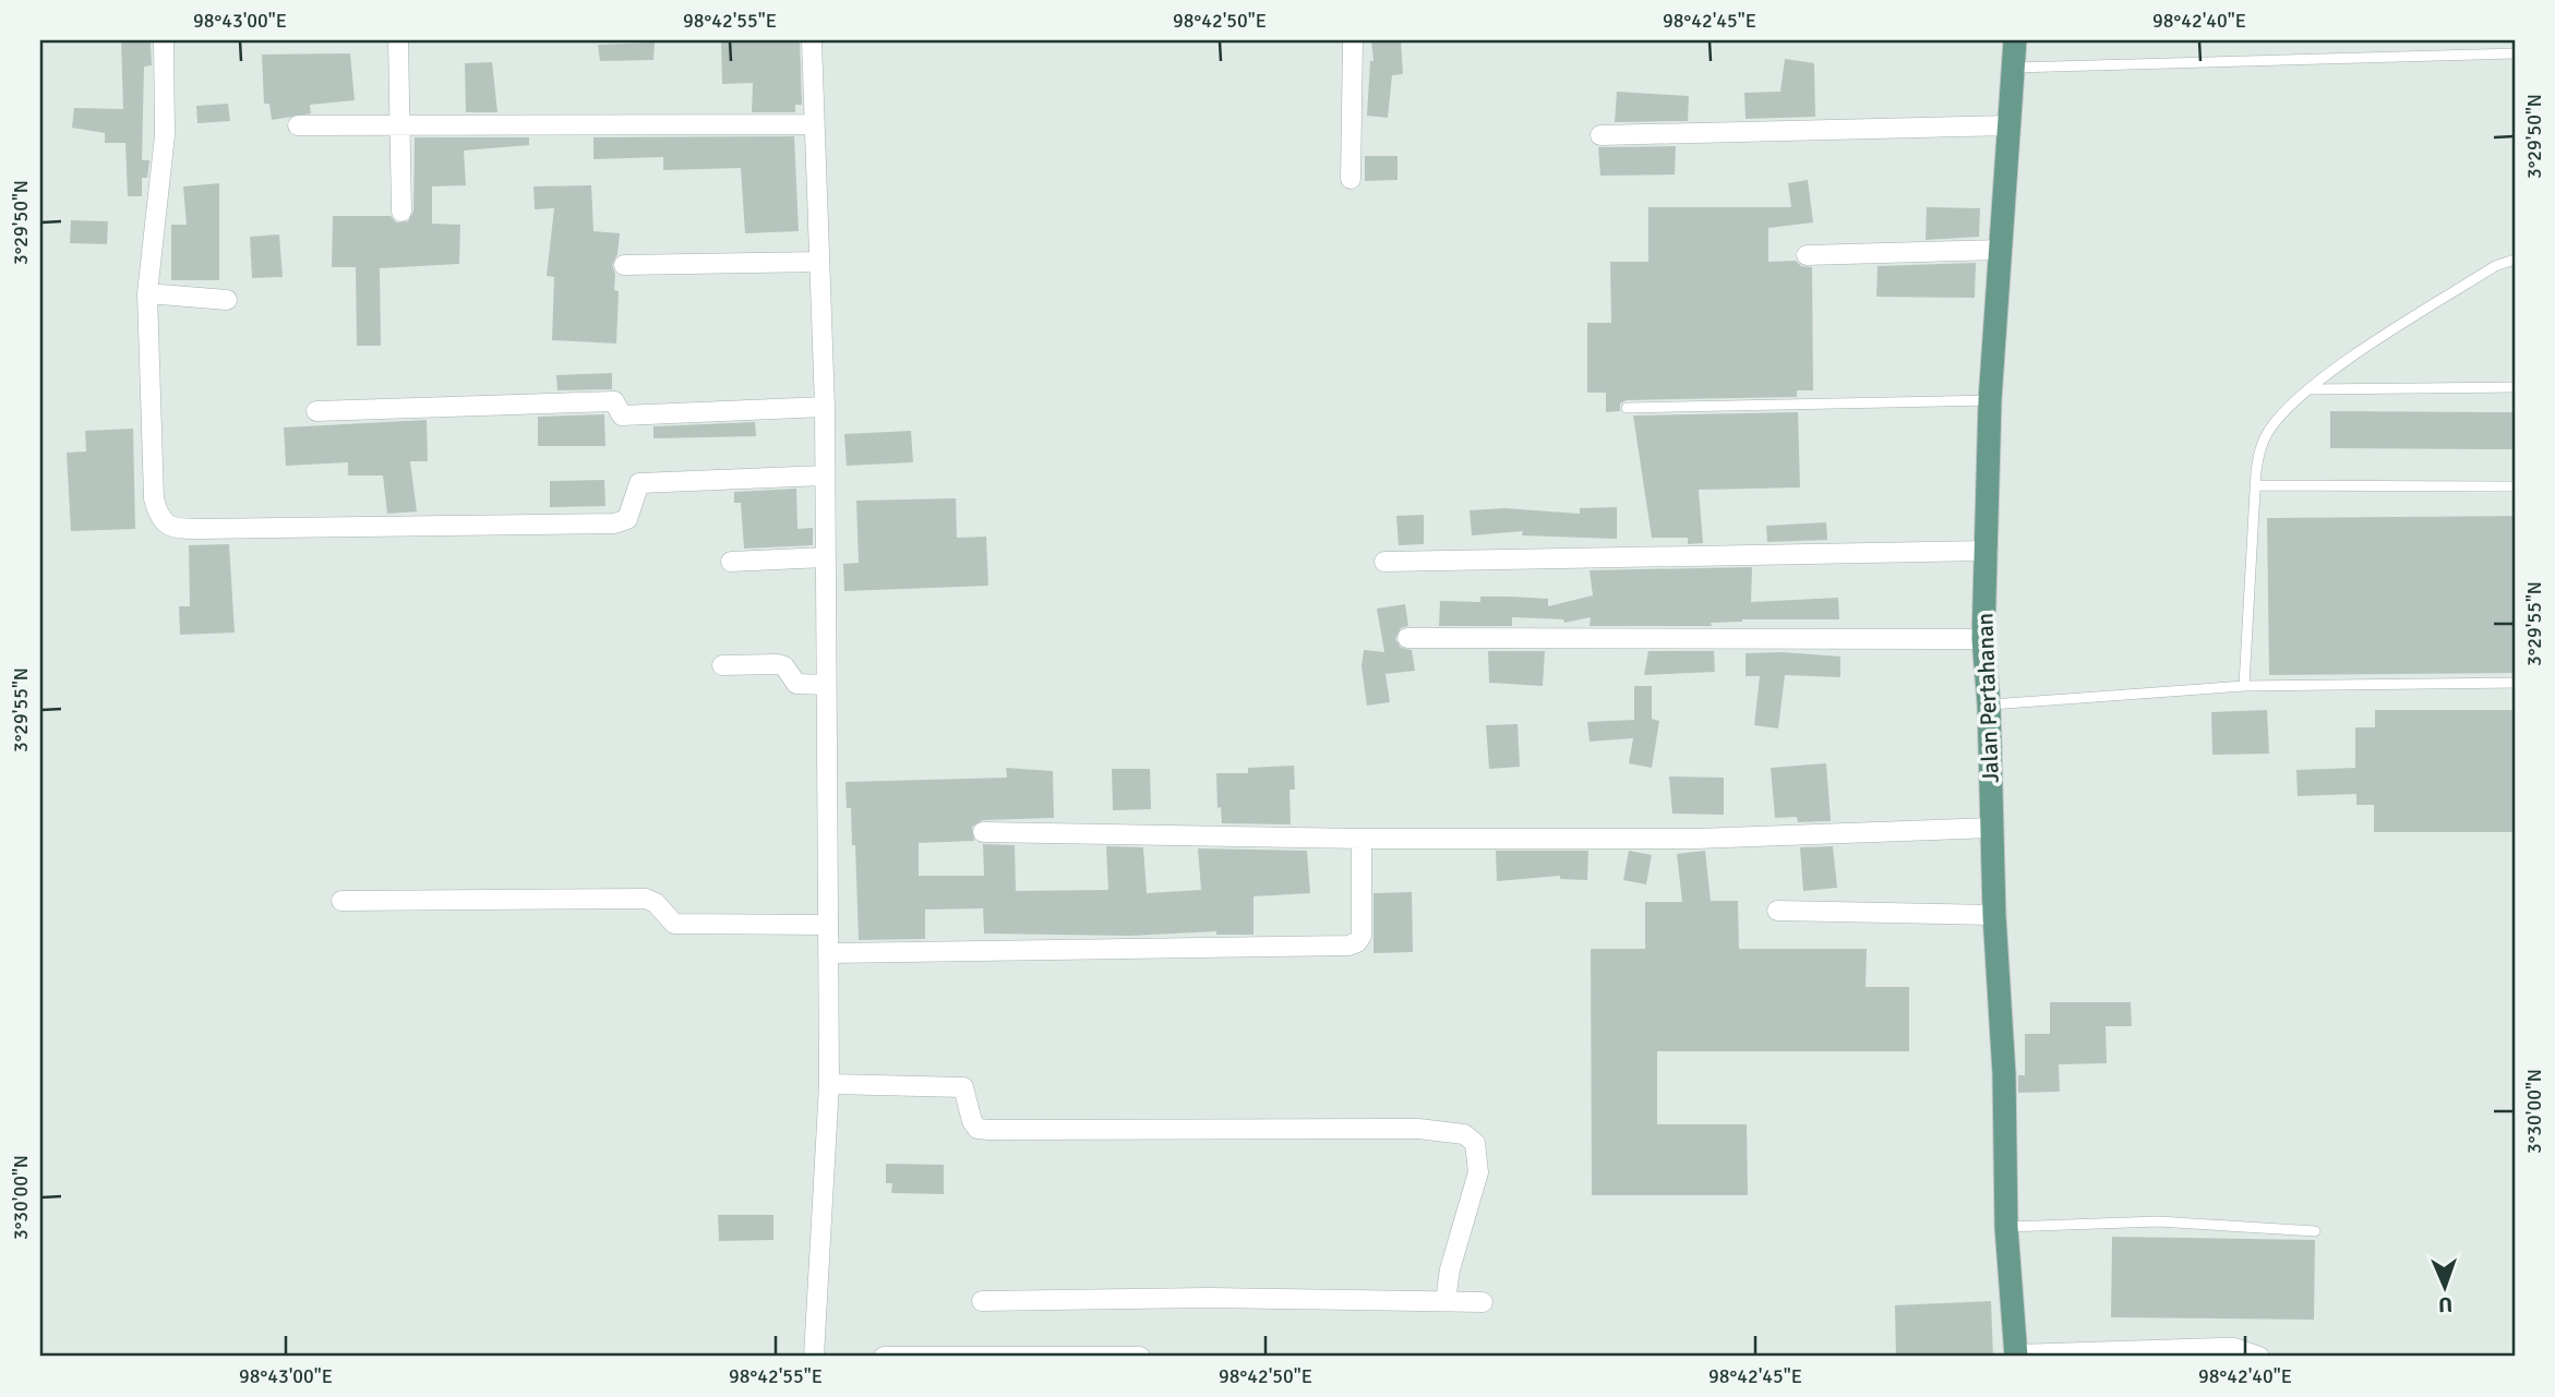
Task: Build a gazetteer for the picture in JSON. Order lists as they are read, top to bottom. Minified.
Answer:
{"streets":{"main road":["Jalan Pertahanan"]},"north":"bottom","coordinates":["98°43'00\"E","98°42'55\"E","98°42'50\"E","98°42'45\"E","98°42'40\"E","3°29'50\"N","3°29'55\"N","3°30'00\"N"]}
